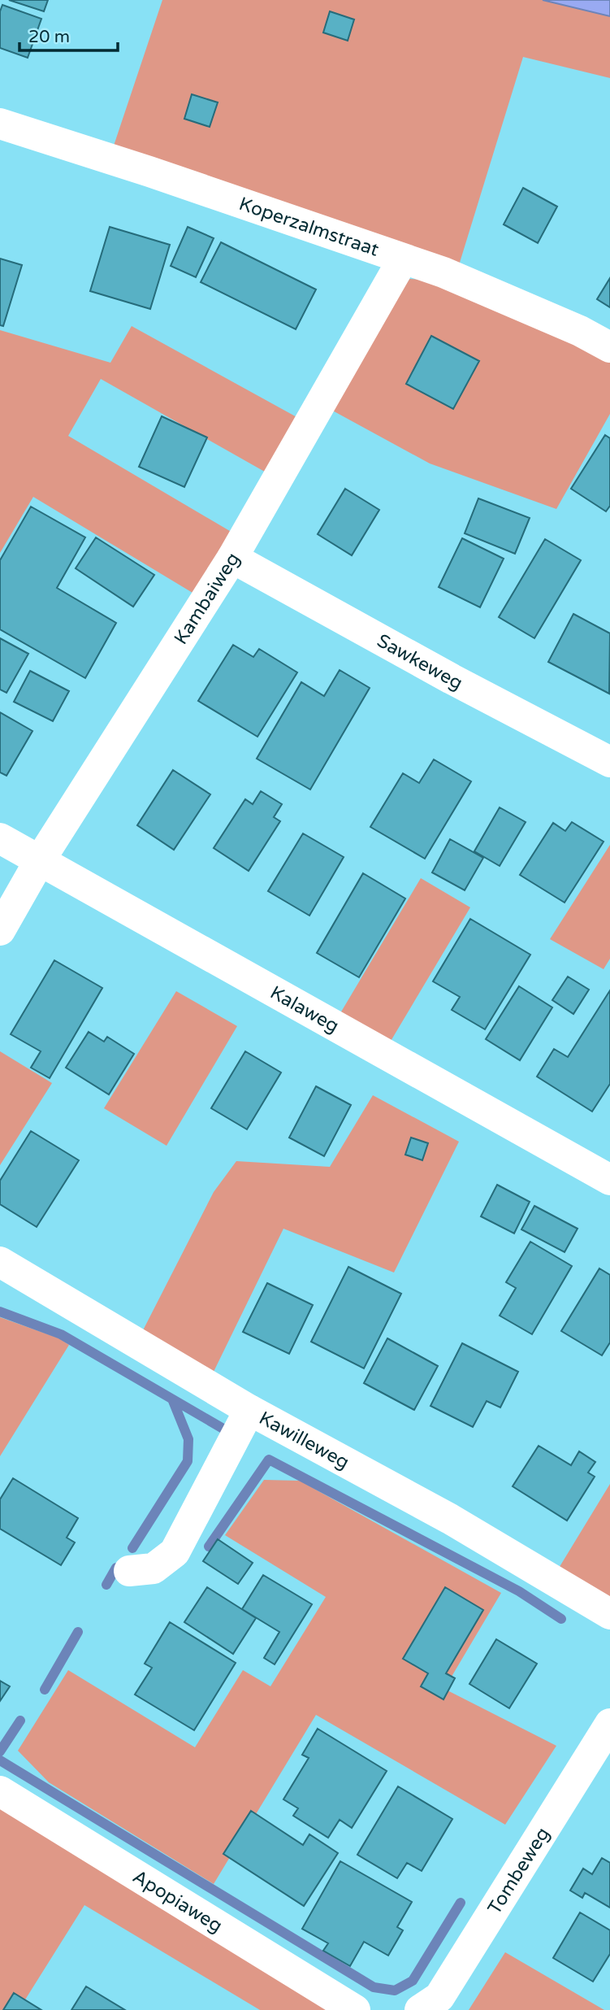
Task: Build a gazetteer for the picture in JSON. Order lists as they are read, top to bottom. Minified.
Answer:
{"streets":{"street":["Koperzalmstraat","Kambaiweg","Sawkeweg","Kalaweg","Kawilleweg","Tombeweg","Apopiaweg"]},"crossings":[["Koperzalmstraat","Kambaiweg"],["Kambaiweg","Sawkeweg"],["Kambaiweg","Kalaweg"]],"scale_bar":"20 m"}
